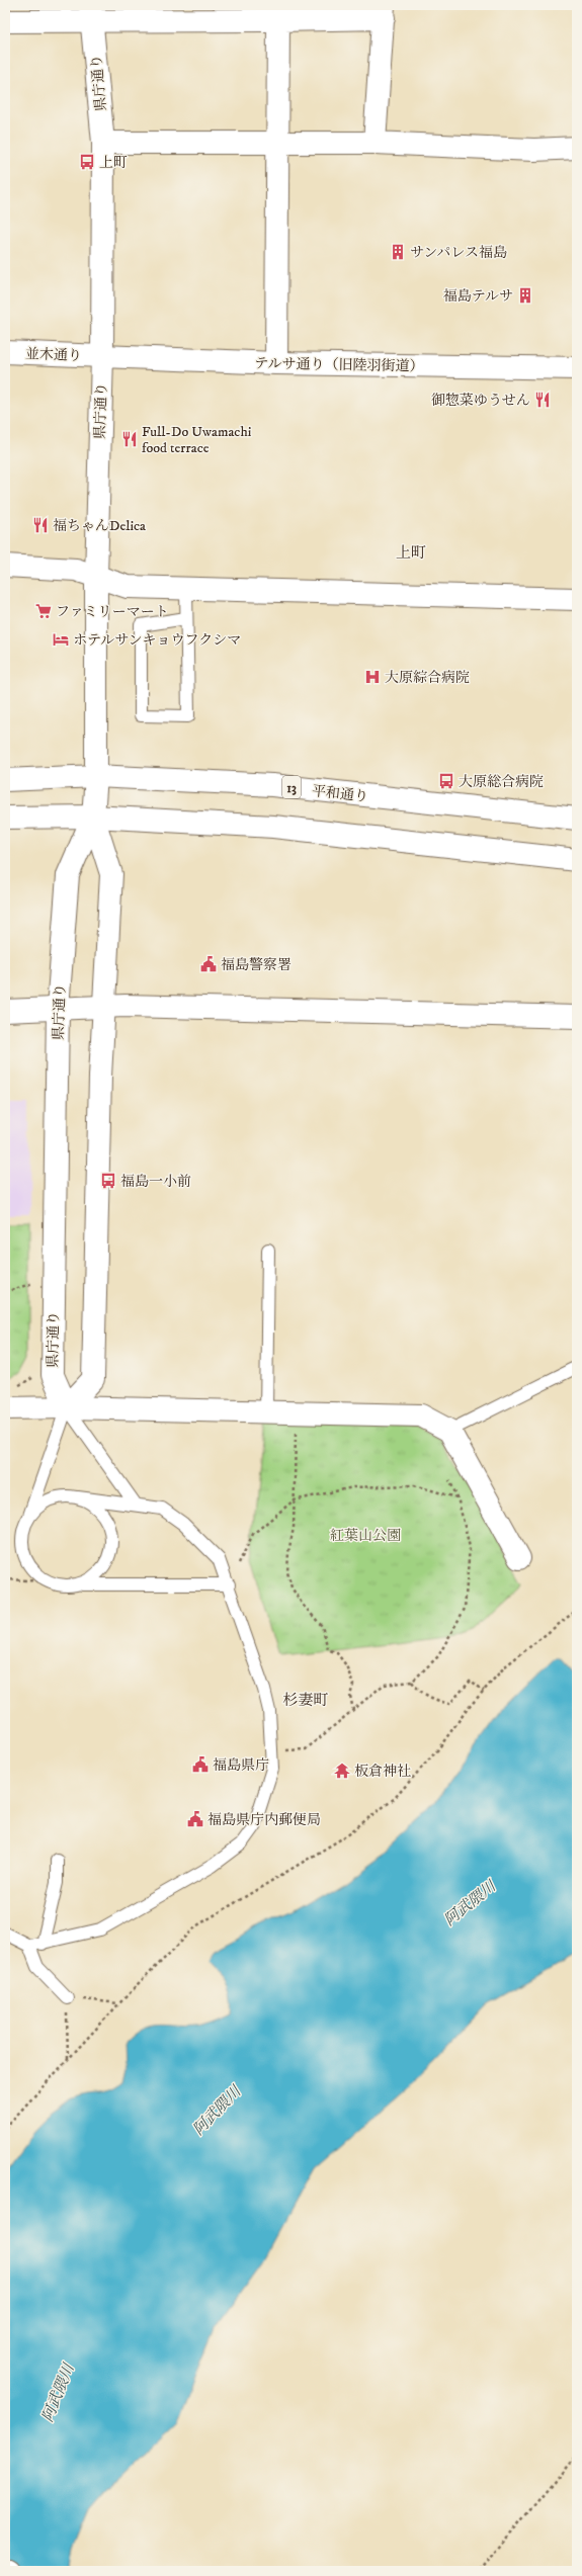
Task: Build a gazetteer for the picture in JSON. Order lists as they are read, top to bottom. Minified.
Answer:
{"streets":{"main road":["県庁通り","並木通り","テルサ通り（旧陸羽街道）","13","平和通り"]},"crossings":[["県庁通り","並木通り"],["県庁通り","テルサ通り（旧陸羽街道）"],["県庁通り","平和通り"],["並木通り","テルサ通り（旧陸羽街道）"]],"districts":["上町","杉妻町"],"water":["阿武隈川"],"parks":["紅葉山公園"],"places":{"bus stop":["上町","大原総合病院","福島一小前"],"building":["サンパレス福島","福島テルサ"],"restaurant":["御惣菜ゆうせん","Full-Do Uwamachi food terrace","福ちゃんDelica"],"supermarket":["ファミリーマート"],"hotel":["ホテルサンキョウフクシマ"],"hospital":["大原綜合病院"],"public building":["福島警察署","福島県庁","福島県庁内郵便局"],"temple":["板倉神社"]}}
